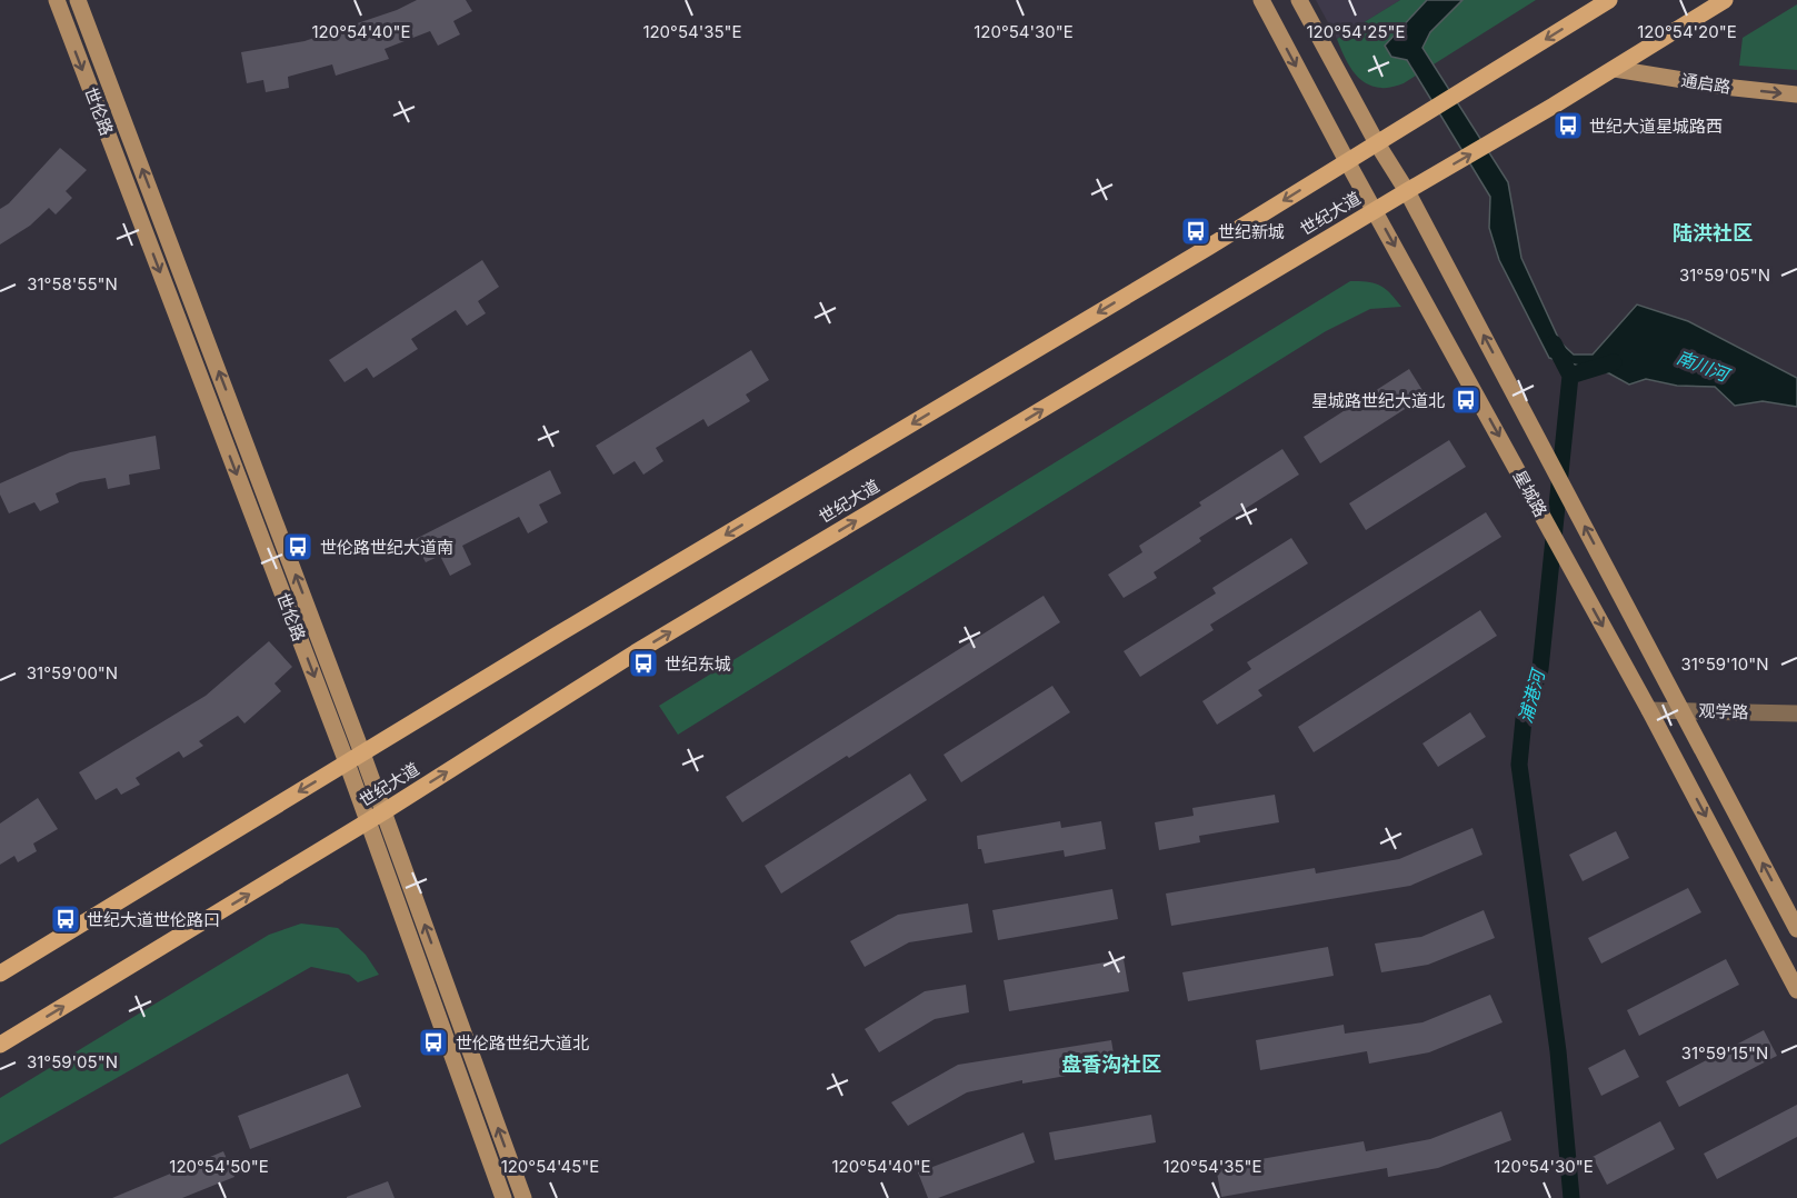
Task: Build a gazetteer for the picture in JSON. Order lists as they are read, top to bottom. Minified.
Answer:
{"streets":{"main road":["通启路","世伦路","世纪大道","星城路"],"street":["观学路"]},"crossings":[["通启路","世纪大道"],["世伦路","世纪大道"],["世纪大道","星城路"],["星城路","观学路"]],"one_way":["通启路"],"districts":["陆洪社区","盘香沟社区"],"water":["南川河","浦港河"],"places":{"bus stop":["世纪大道星城路西","世纪新城","星城路世纪大道北","世伦路世纪大道南","世纪东城","世纪大道世伦路口","世伦路世纪大道北"]},"coordinates":["120°54'40\"E","120°54'35\"E","120°54'30\"E","120°54'25\"E","120°54'20\"E","31°59'05\"N","31°58'55\"N","31°59'10\"N","31°59'00\"N","31°59'15\"N","120°54'50\"E","120°54'45\"E"]}
